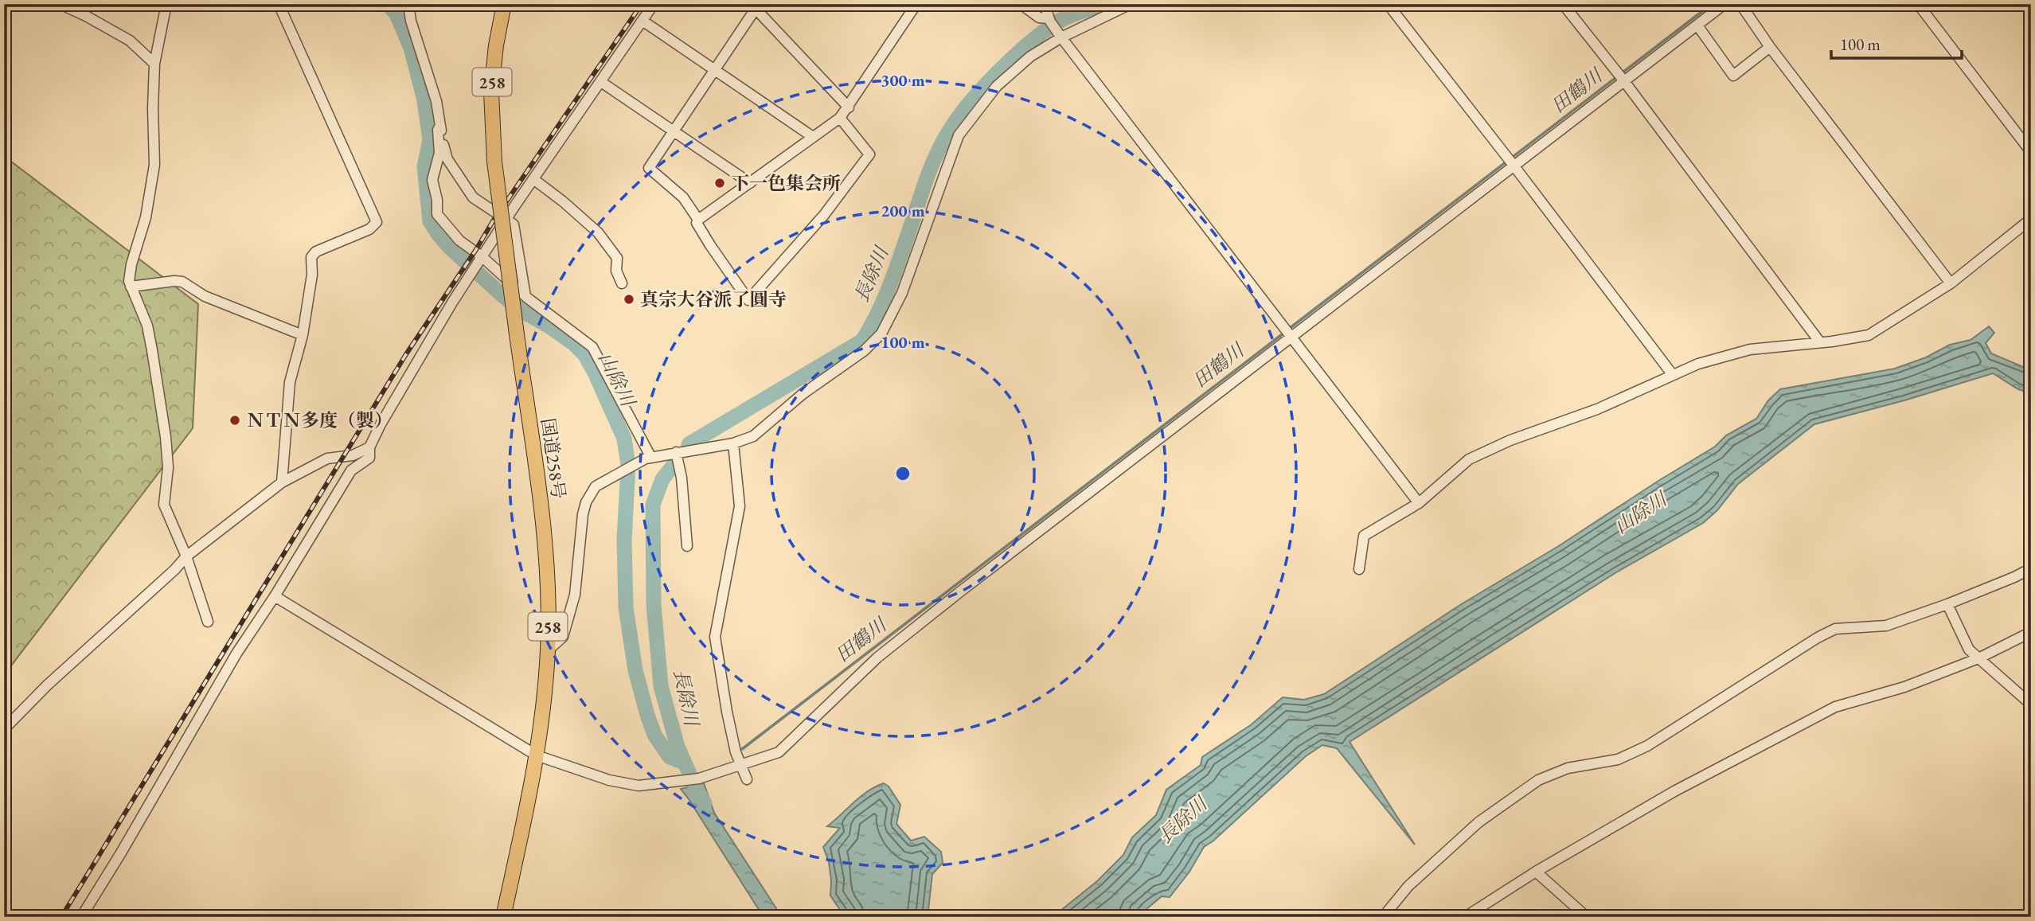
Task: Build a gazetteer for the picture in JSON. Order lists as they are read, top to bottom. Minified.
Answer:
{"streets":{"highway":["258","国道258号"]},"water":["田鶴川","長除川","山除川"],"places":["下一色集会所","真宗大谷派了圓寺","ＮＴＮ多度（製）"],"scale_bar":"100 m","rings":["300 m","200 m","100 m"]}
